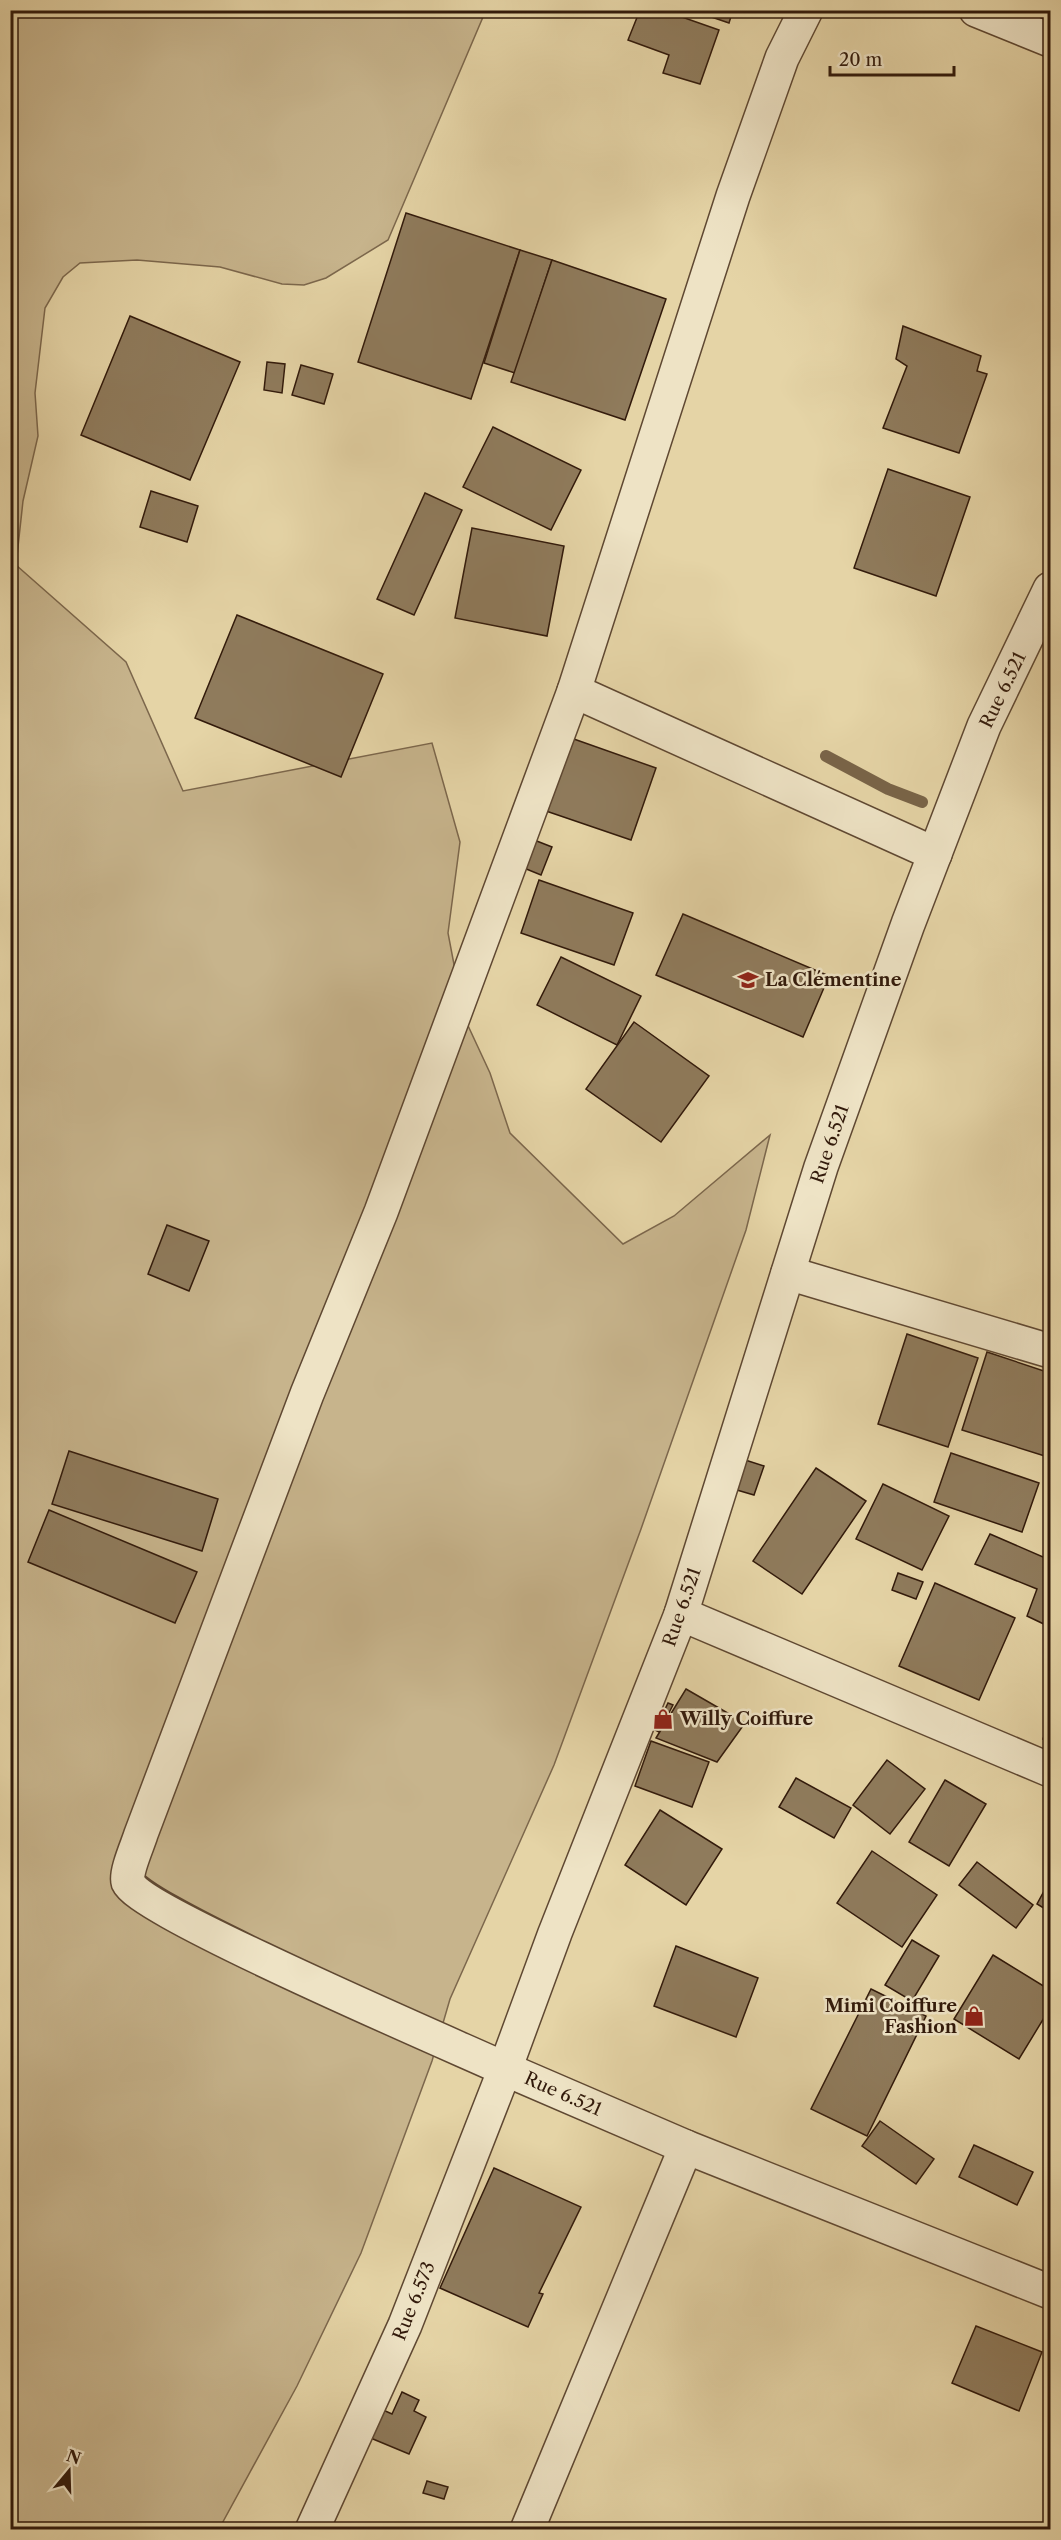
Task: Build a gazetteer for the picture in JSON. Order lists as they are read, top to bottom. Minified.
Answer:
{"streets":{"street":["Rue 6.521","Rue 6.573"]},"crossings":[["Rue 6.521","Rue 6.573"]],"places":{"school or university":["La Clémentine"],"shop":["Willy Coiffure","Mimi Coiffure Fashion"]},"scale_bar":"20 m","north":"top"}
